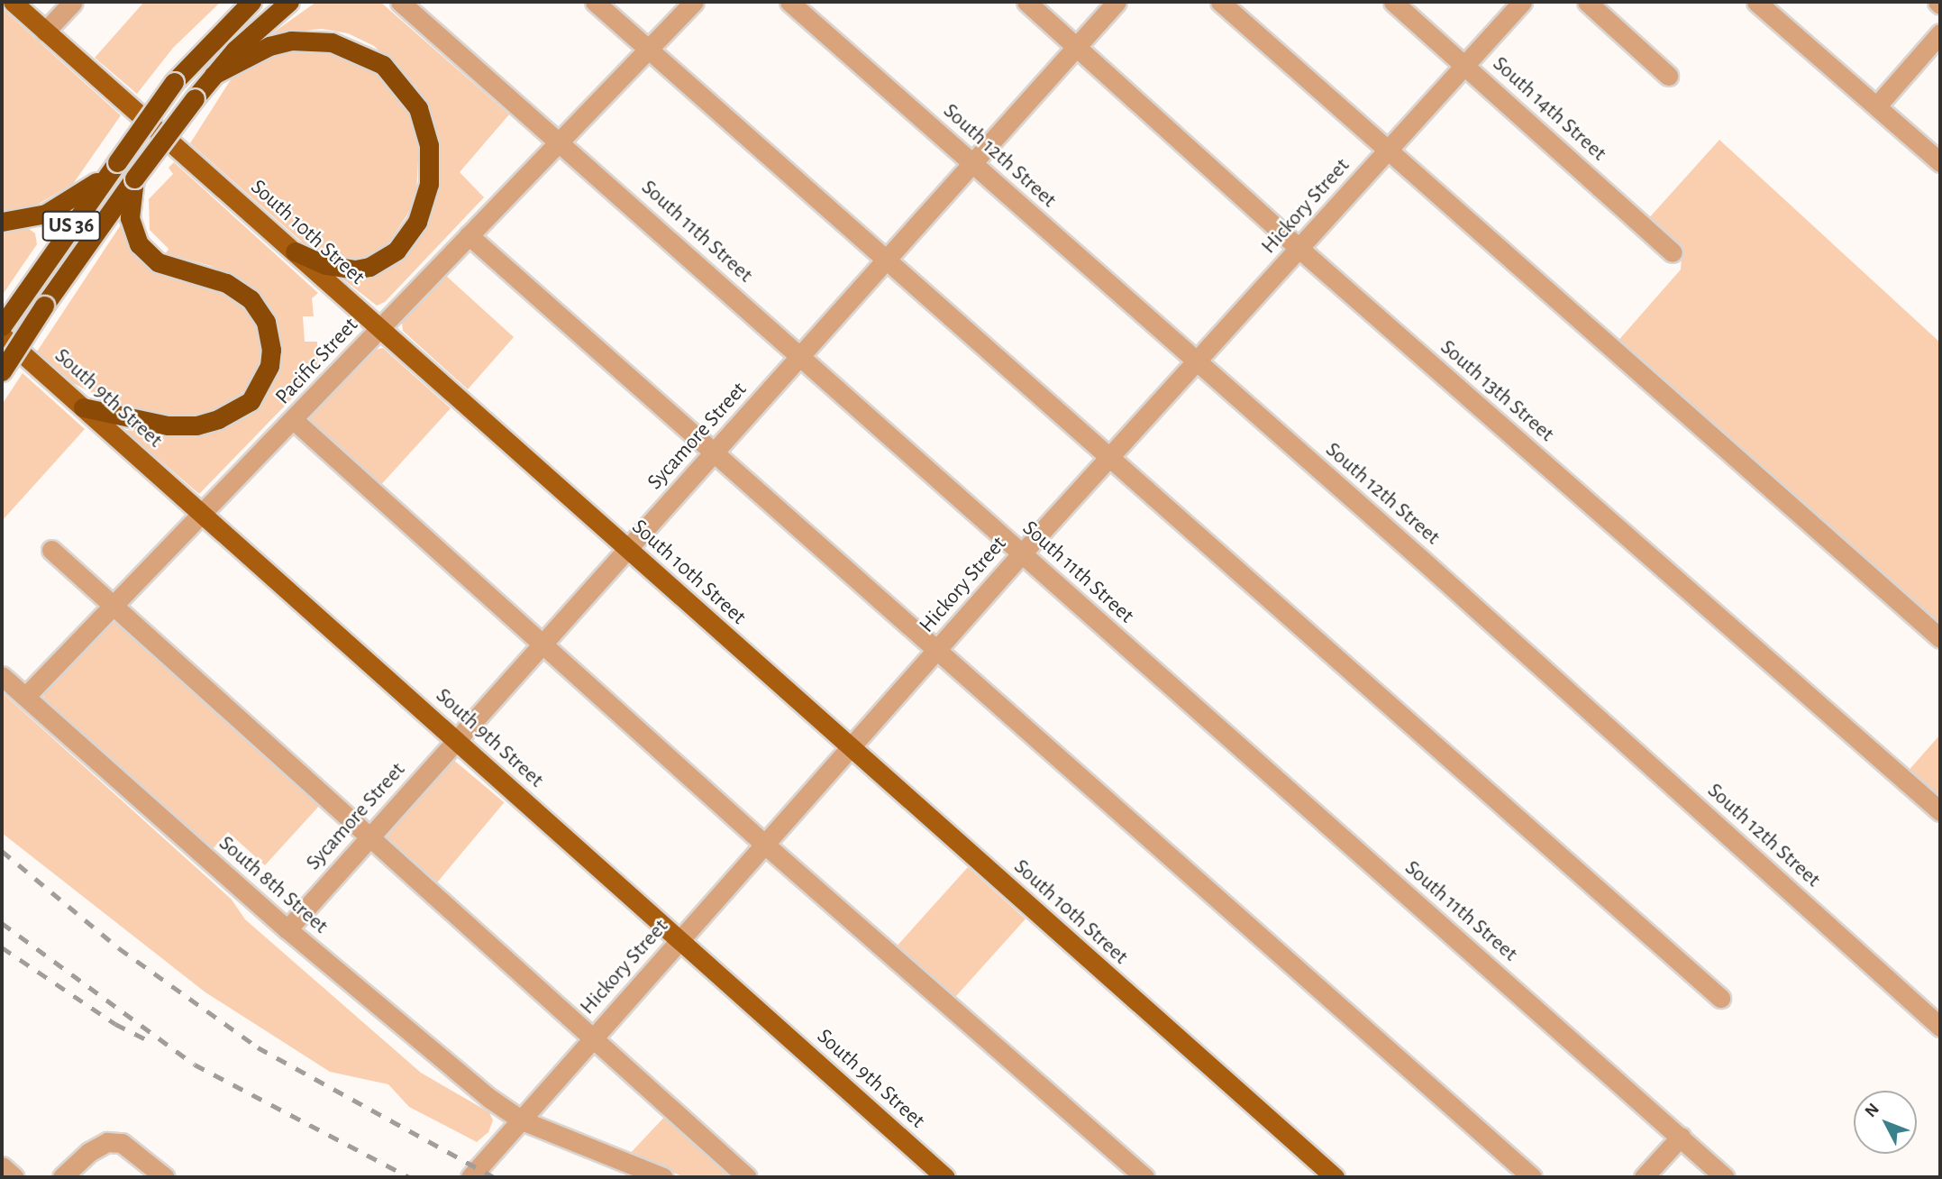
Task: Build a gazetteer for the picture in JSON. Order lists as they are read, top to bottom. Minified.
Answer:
{"streets":{"highway":["US 36"],"main road":["South 10th Street","South 9th Street"],"street":["South 14th Street","South 12th Street","Hickory Street","South 11th Street","Pacific Street","South 13th Street","Sycamore Street","South 8th Street"]},"crossings":[["South 14th Street","Hickory Street"],["South 12th Street","Hickory Street"],["South 12th Street","Sycamore Street"],["Hickory Street","South 11th Street"],["Hickory Street","South 10th Street"],["Hickory Street","South 13th Street"],["Hickory Street","South 9th Street"],["Hickory Street","South 8th Street"],["South 11th Street","Pacific Street"],["South 11th Street","Sycamore Street"],["South 10th Street","Pacific Street"],["South 10th Street","Sycamore Street"],["Pacific Street","South 9th Street"],["Pacific Street","South 8th Street"],["South 13th Street","Sycamore Street"],["South 9th Street","Sycamore Street"],["Sycamore Street","South 8th Street"]],"north":"top left"}
